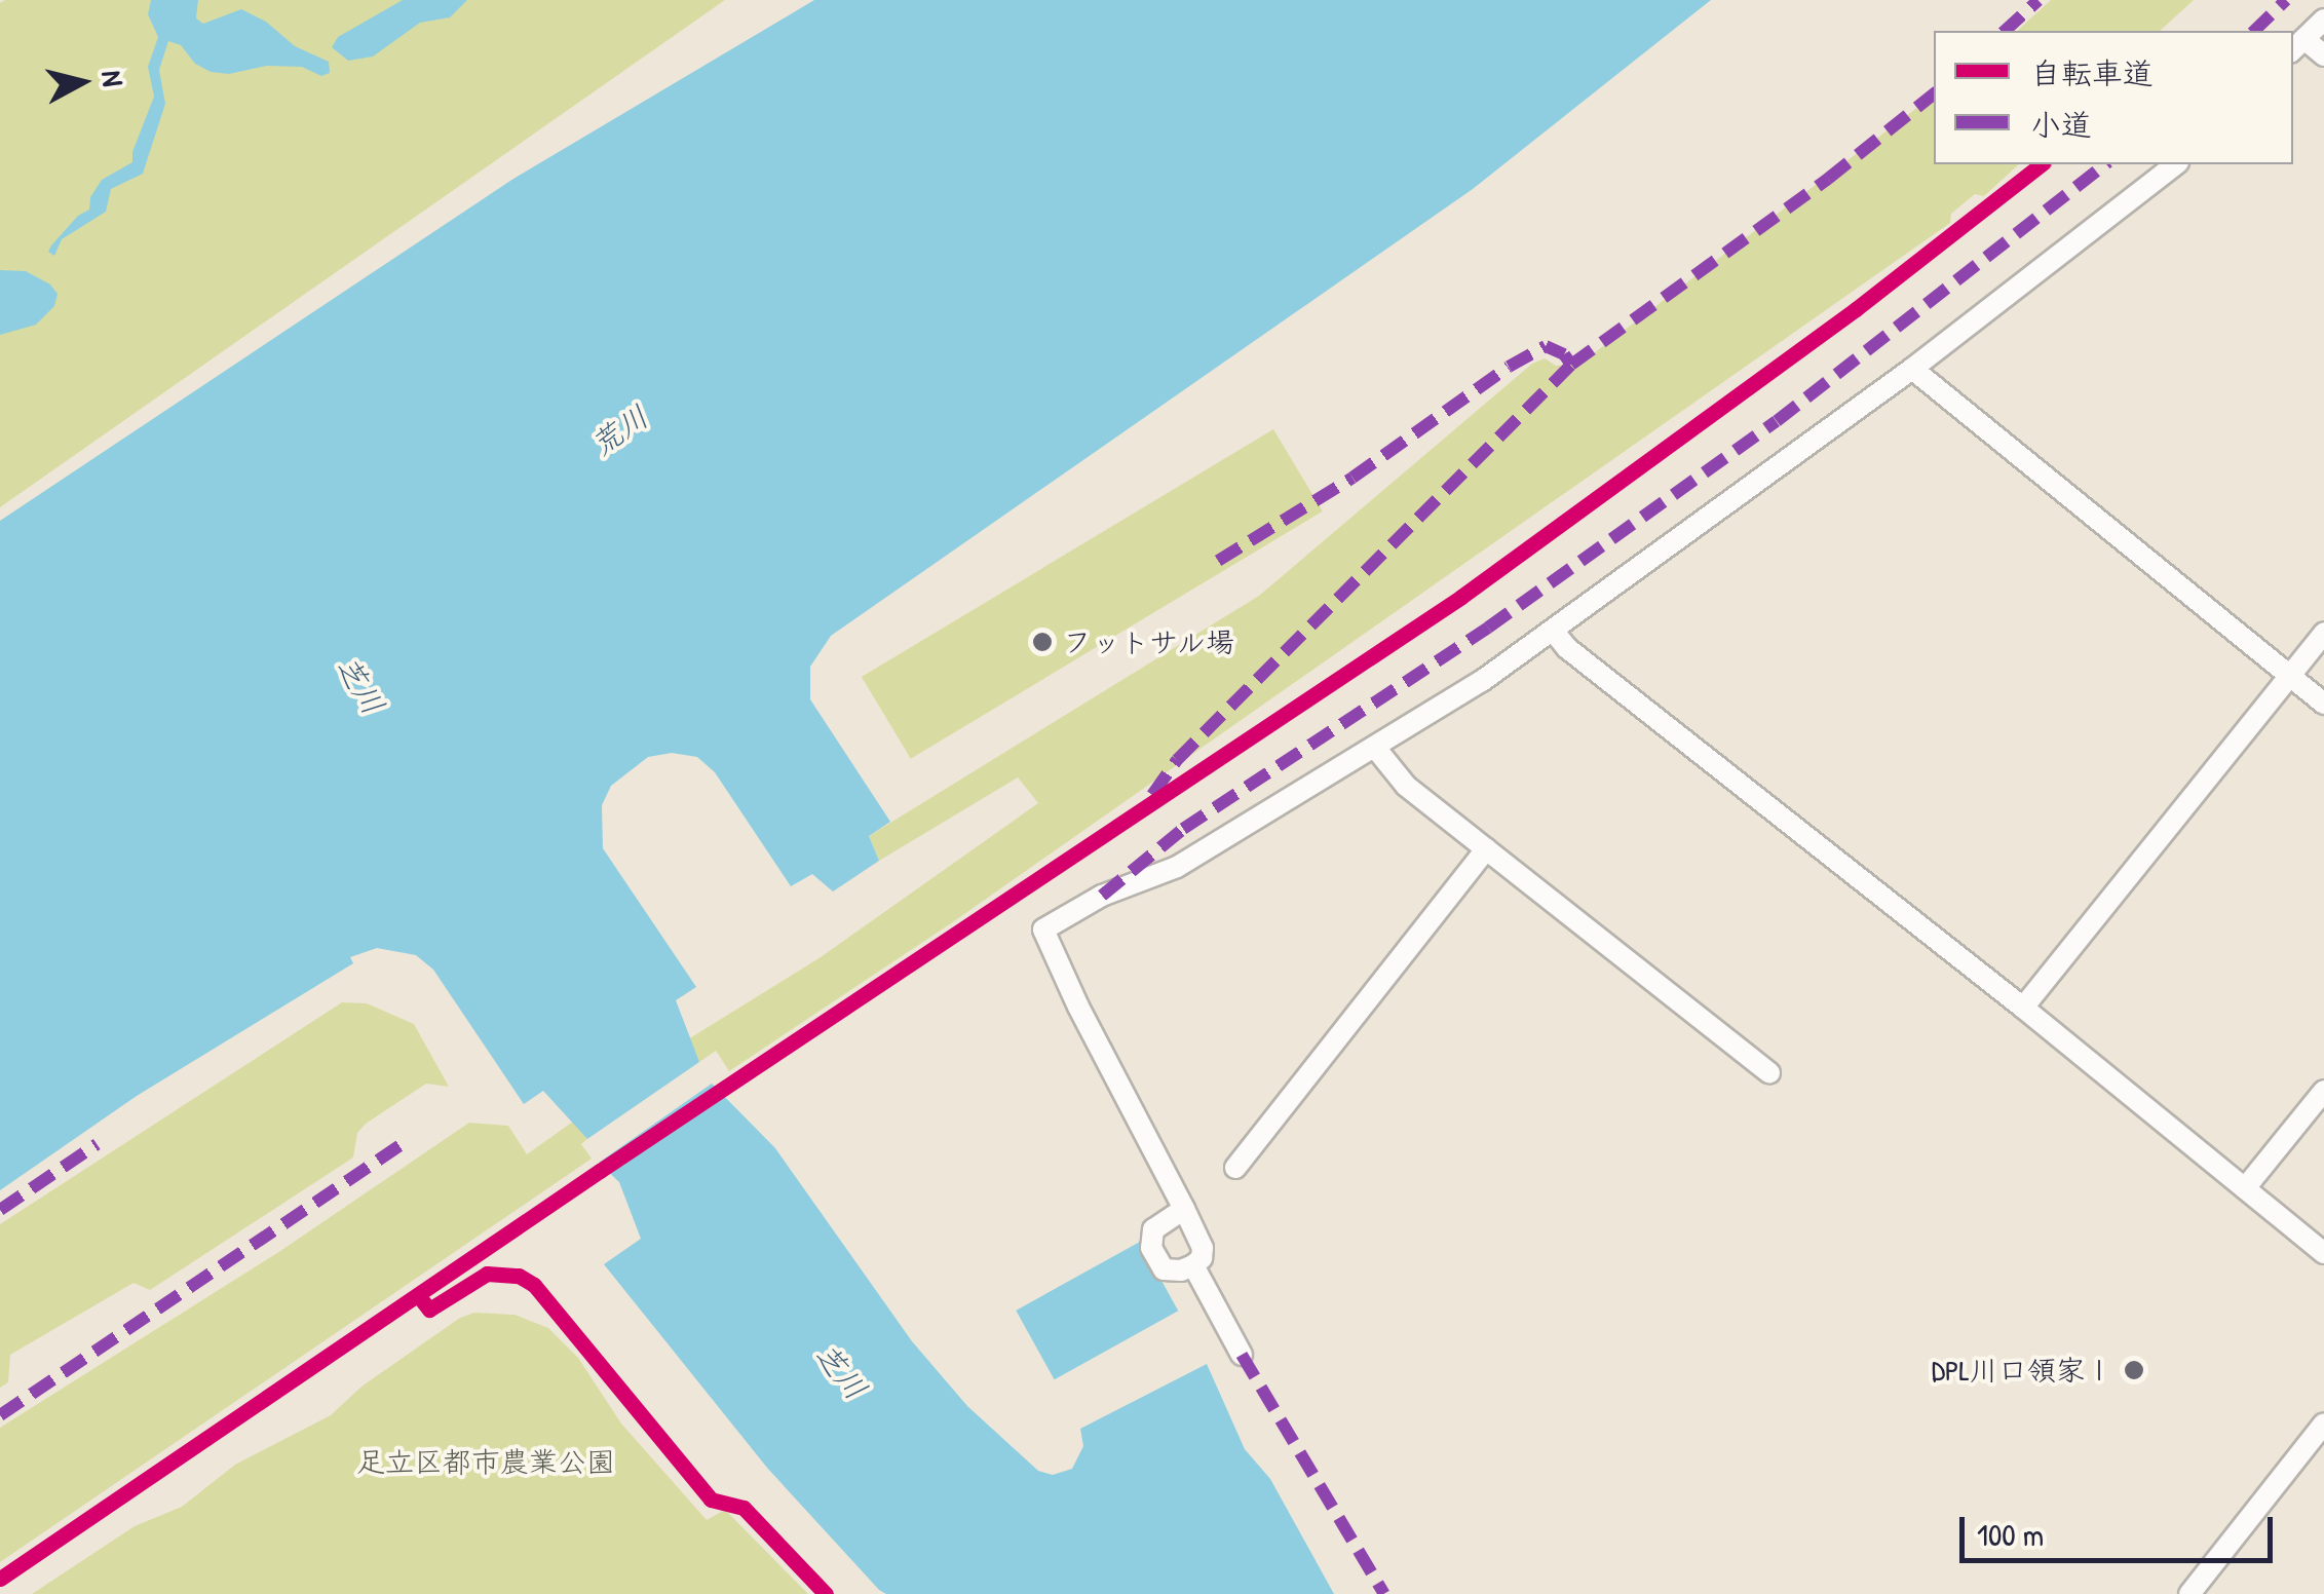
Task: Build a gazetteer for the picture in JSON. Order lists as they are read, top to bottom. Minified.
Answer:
{"water":["荒川","芝川"],"parks":["足立区都市農業公園"],"places":["フットサル場","DPL川口領家Ⅰ"],"legend":["自転車道","小道"],"scale_bar":"100 m","north":"right"}
